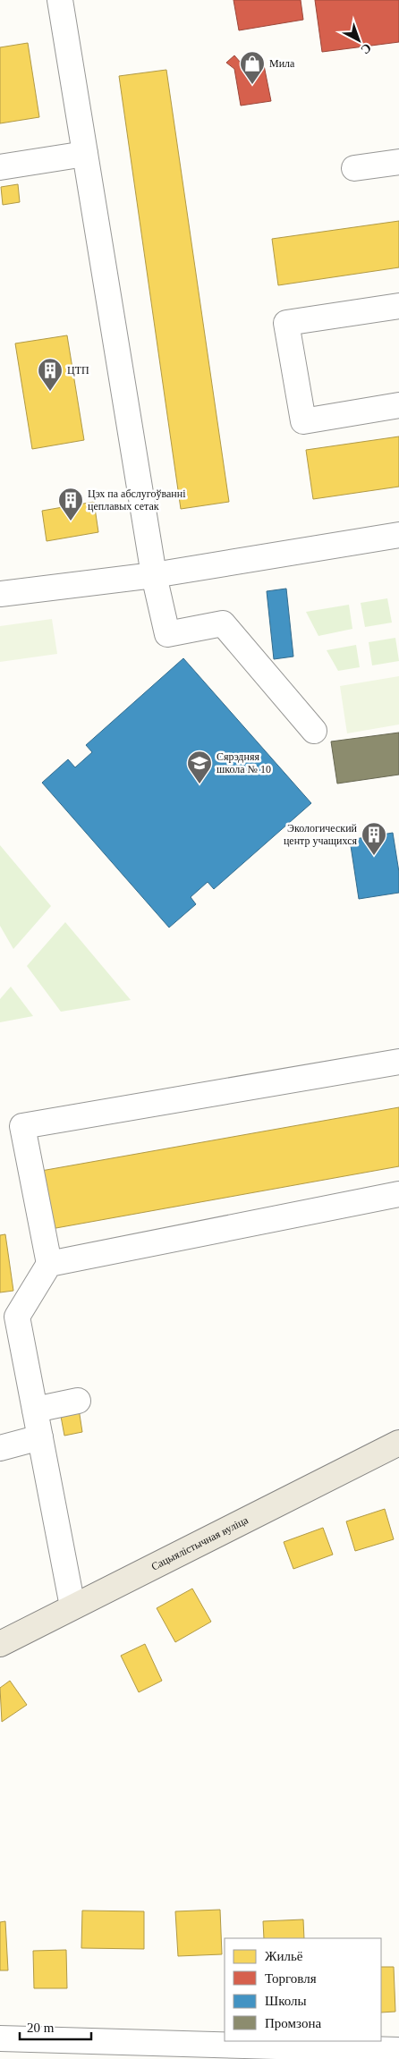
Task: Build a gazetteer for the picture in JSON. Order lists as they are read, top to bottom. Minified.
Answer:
{"streets":{"main road":["Сацыялістычная вуліца"]},"places":{"shop":["Мила"],"building":["ЦТП","Цэх па абслугоўванні цеплавых сетак","Экологический центр учащихся"],"school or university":["Сярэдняя школа № 10"]},"legend":["Жильё","Торговля","Школы","Промзона"],"scale_bar":"20 m","north":"bottom right"}
